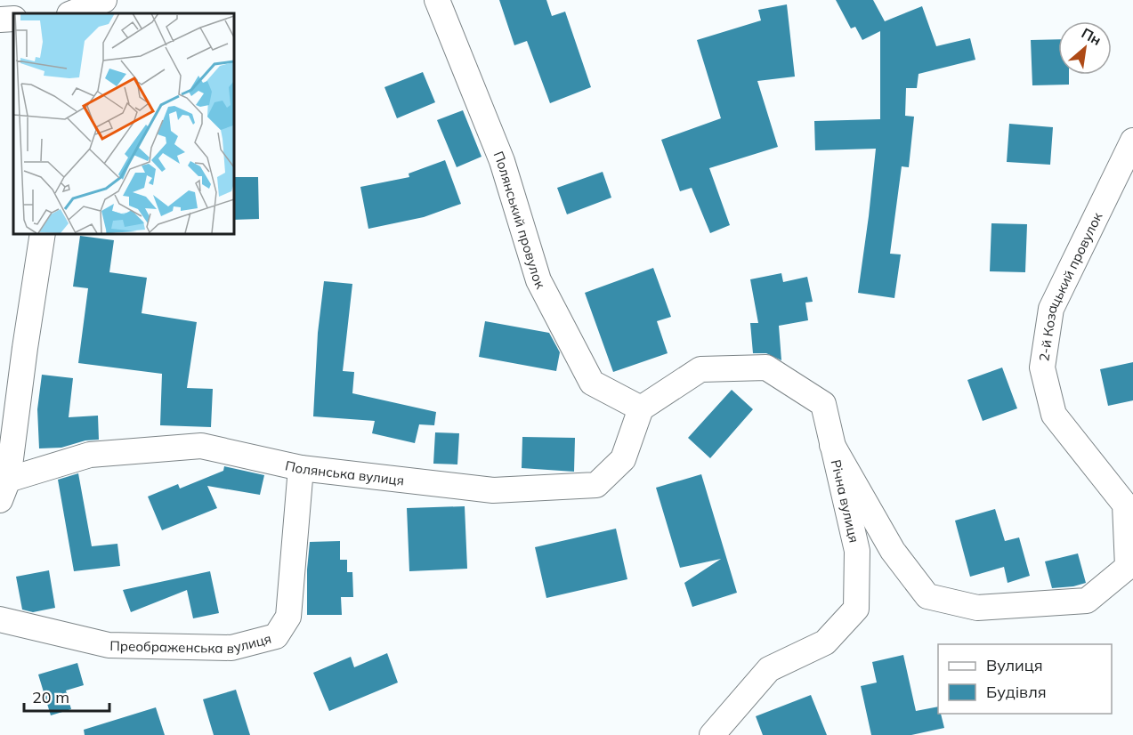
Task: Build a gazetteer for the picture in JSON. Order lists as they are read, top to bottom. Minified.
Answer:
{"streets":{"street":["Полянський провулок","2-й Козацький провулок","Полянська вулиця","Річна вулиця","Преображенська вулиця"]},"crossings":[["Полянський провулок","Полянська вулиця"],["Полянський провулок","Річна вулиця"],["2-й Козацький провулок","Річна вулиця"],["Полянська вулиця","Річна вулиця"],["Полянська вулиця","Преображенська вулиця"]],"legend":["Вулиця","Будівля"],"scale_bar":"20 m","north":"top right"}
